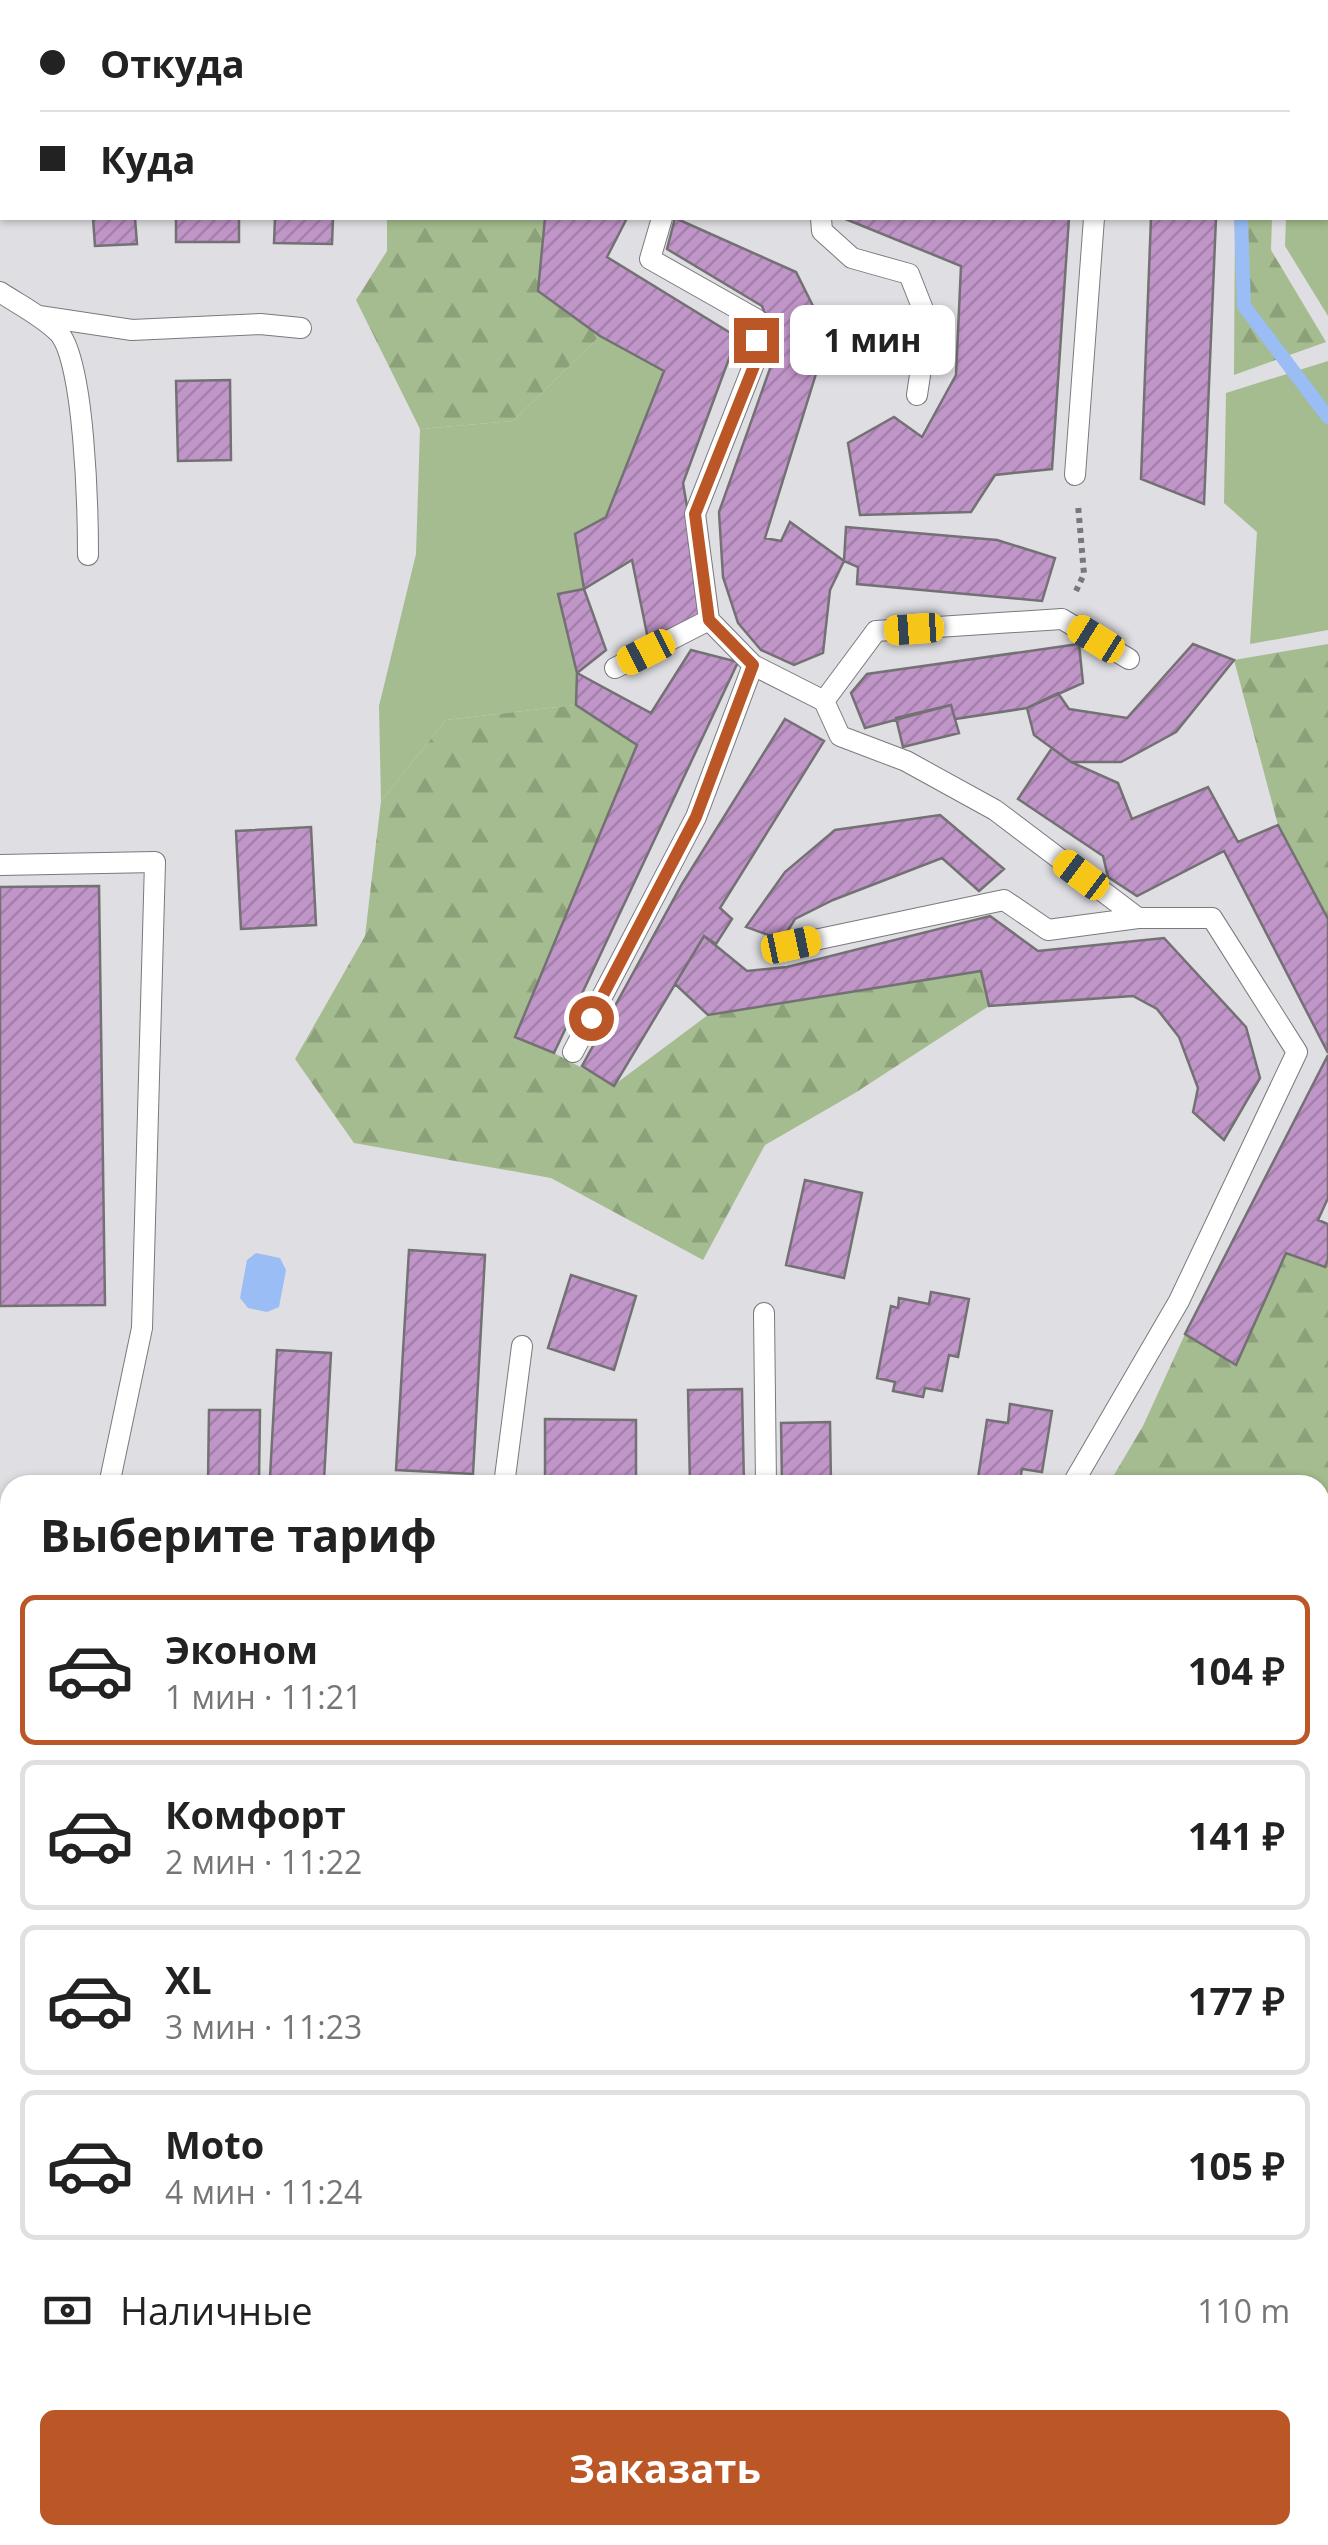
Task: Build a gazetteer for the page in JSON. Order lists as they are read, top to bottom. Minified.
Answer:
{"page":{"banner":["Откуда","Куда"],"bubble":"1 мин","heading":"Выберите тариф","list":[{"name":"Эконом","note":"1 мин · 11:21","value":"104 ₽"},{"name":"Комфорт","note":"2 мин · 11:22","value":"141 ₽"},{"name":"XL","note":"3 мин · 11:23","value":"177 ₽"},{"name":"Moto","note":"4 мин · 11:24","value":"105 ₽"}],"pay":["Наличные","110 m"],"buttons":"Заказать"}}
